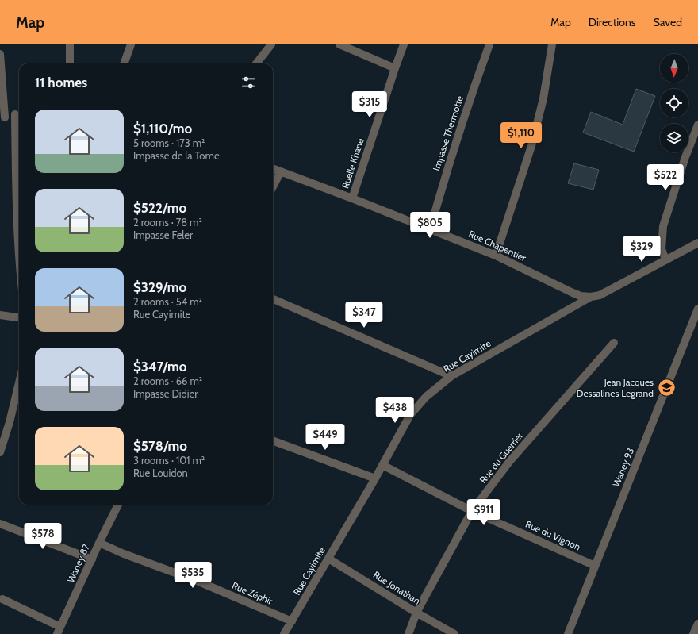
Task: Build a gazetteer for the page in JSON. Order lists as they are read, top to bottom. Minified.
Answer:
{"streets":{"street":["Impasse Thermotte","Ruelle Khane","Rue Chapentier","Rue Cayimite","Rue du Guerrier","Waney 93","Rue du Vignon","Waney 87","Rue Jonathan","Rue Zéphir"]},"crossings":[["Impasse Thermotte","Rue Chapentier"],["Ruelle Khane","Rue Chapentier"],["Rue Chapentier","Rue Cayimite"],["Rue Cayimite","Rue du Vignon"],["Rue Cayimite","Rue Jonathan"],["Rue Cayimite","Rue Zéphir"],["Rue du Guerrier","Rue du Vignon"],["Rue du Guerrier","Rue Jonathan"],["Waney 93","Rue du Vignon"],["Waney 87","Rue Zéphir"]],"places":{"school or university":["Jean Jacques Dessalines Legrand"]},"north":"bottom","page":{"header":"Map","nav":["Map","Directions","Saved"],"heading":"11 homes","price":["$315","$1,110","$522","$805","$329","$347","$438","$449","$911","$578","$535"],"list":[{"name":"$1,110/mo","note":"5 rooms · 173 m² · Impasse de la Tome"},{"name":"$522/mo","note":"2 rooms · 78 m² · Impasse Feler"},{"name":"$329/mo","note":"2 rooms · 54 m² · Rue Cayimite"},{"name":"$347/mo","note":"2 rooms · 66 m² · Impasse Didier"},{"name":"$578/mo","note":"3 rooms · 101 m² · Rue Louidon"}]}}
